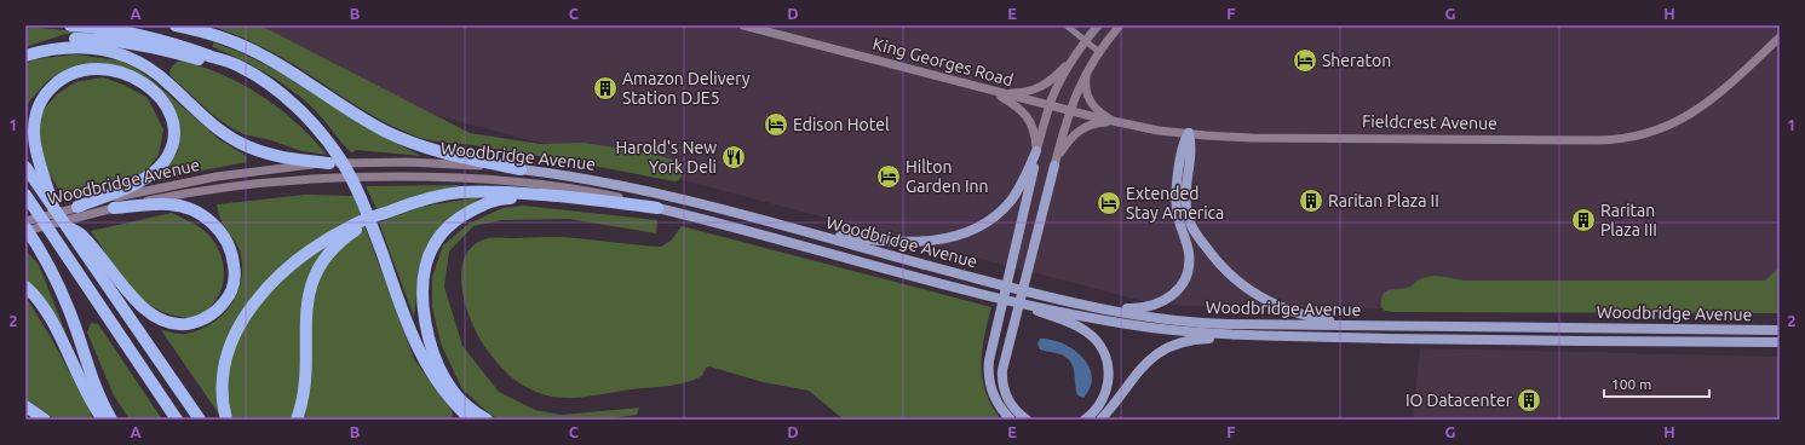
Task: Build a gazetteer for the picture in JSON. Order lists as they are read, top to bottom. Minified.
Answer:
{"streets":{"main road":["King Georges Road","Fieldcrest Avenue","Woodbridge Avenue"]},"crossings":[["King Georges Road","Fieldcrest Avenue"]],"places":{"hotel":["Sheraton","Edison Hotel","Hilton Garden Inn","Extended Stay America"],"building":["Amazon Delivery Station DJE5","Raritan Plaza II","Raritan Plaza III","IO Datacenter"],"restaurant":["Harold's New York Deli"]},"scale_bar":"100 m","grid":{"columns":["A","B","C","D","E","F","G","H"],"rows":["1","2"]}}
